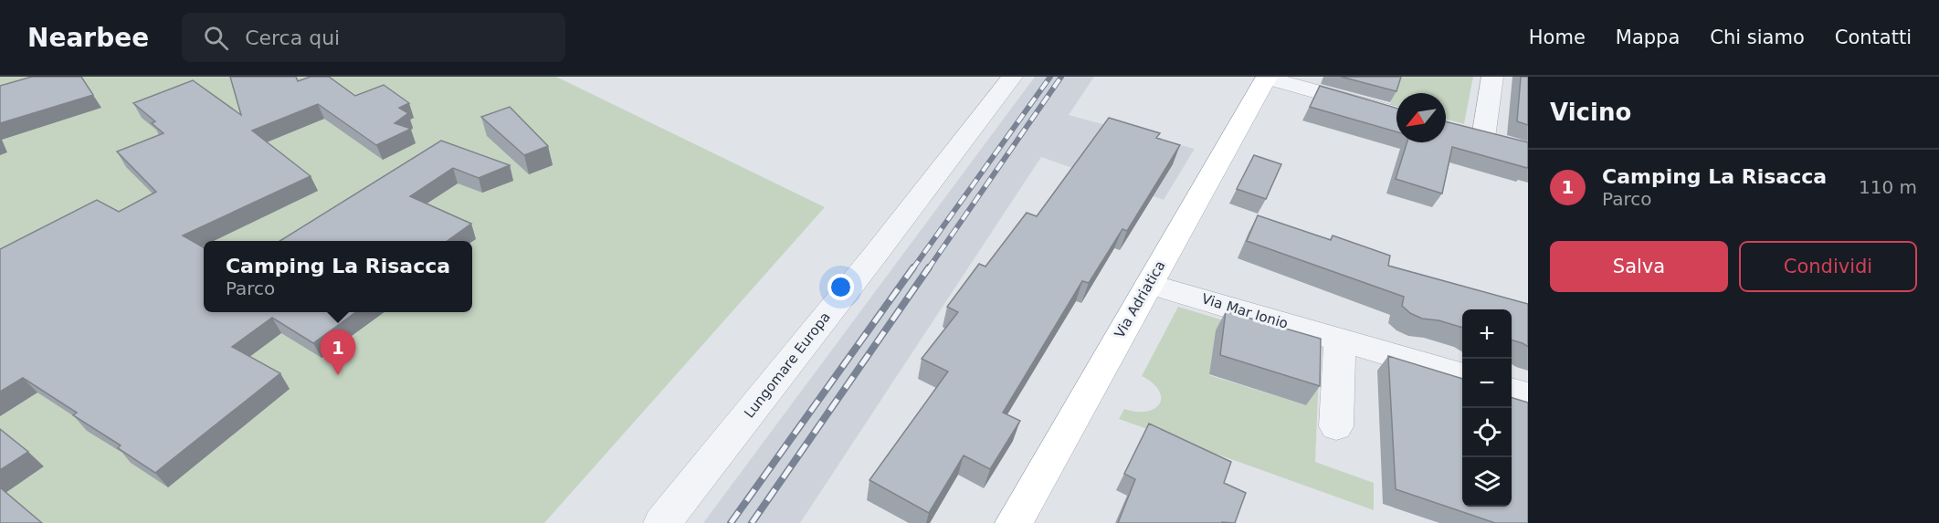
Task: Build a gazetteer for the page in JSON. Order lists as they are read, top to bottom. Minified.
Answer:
{"streets":{"main road":["Via Adriatica"],"street":["Via Mar Ionio","Lungomare Europa"]},"crossings":[["Via Adriatica","Via Mar Ionio"]],"north":"bottom left","page":{"header":"Nearbee","search":"Cerca qui","nav":["Home","Mappa","Chi siamo","Contatti"],"heading":"Vicino","list":[{"mark":"1","name":"Camping La Risacca","note":"Parco","value":"110 m"}],"buttons":["Salva","Condividi"],"popup":["Camping La Risacca","Parco"],"map_buttons":["+","−"],"pins":"1"}}
